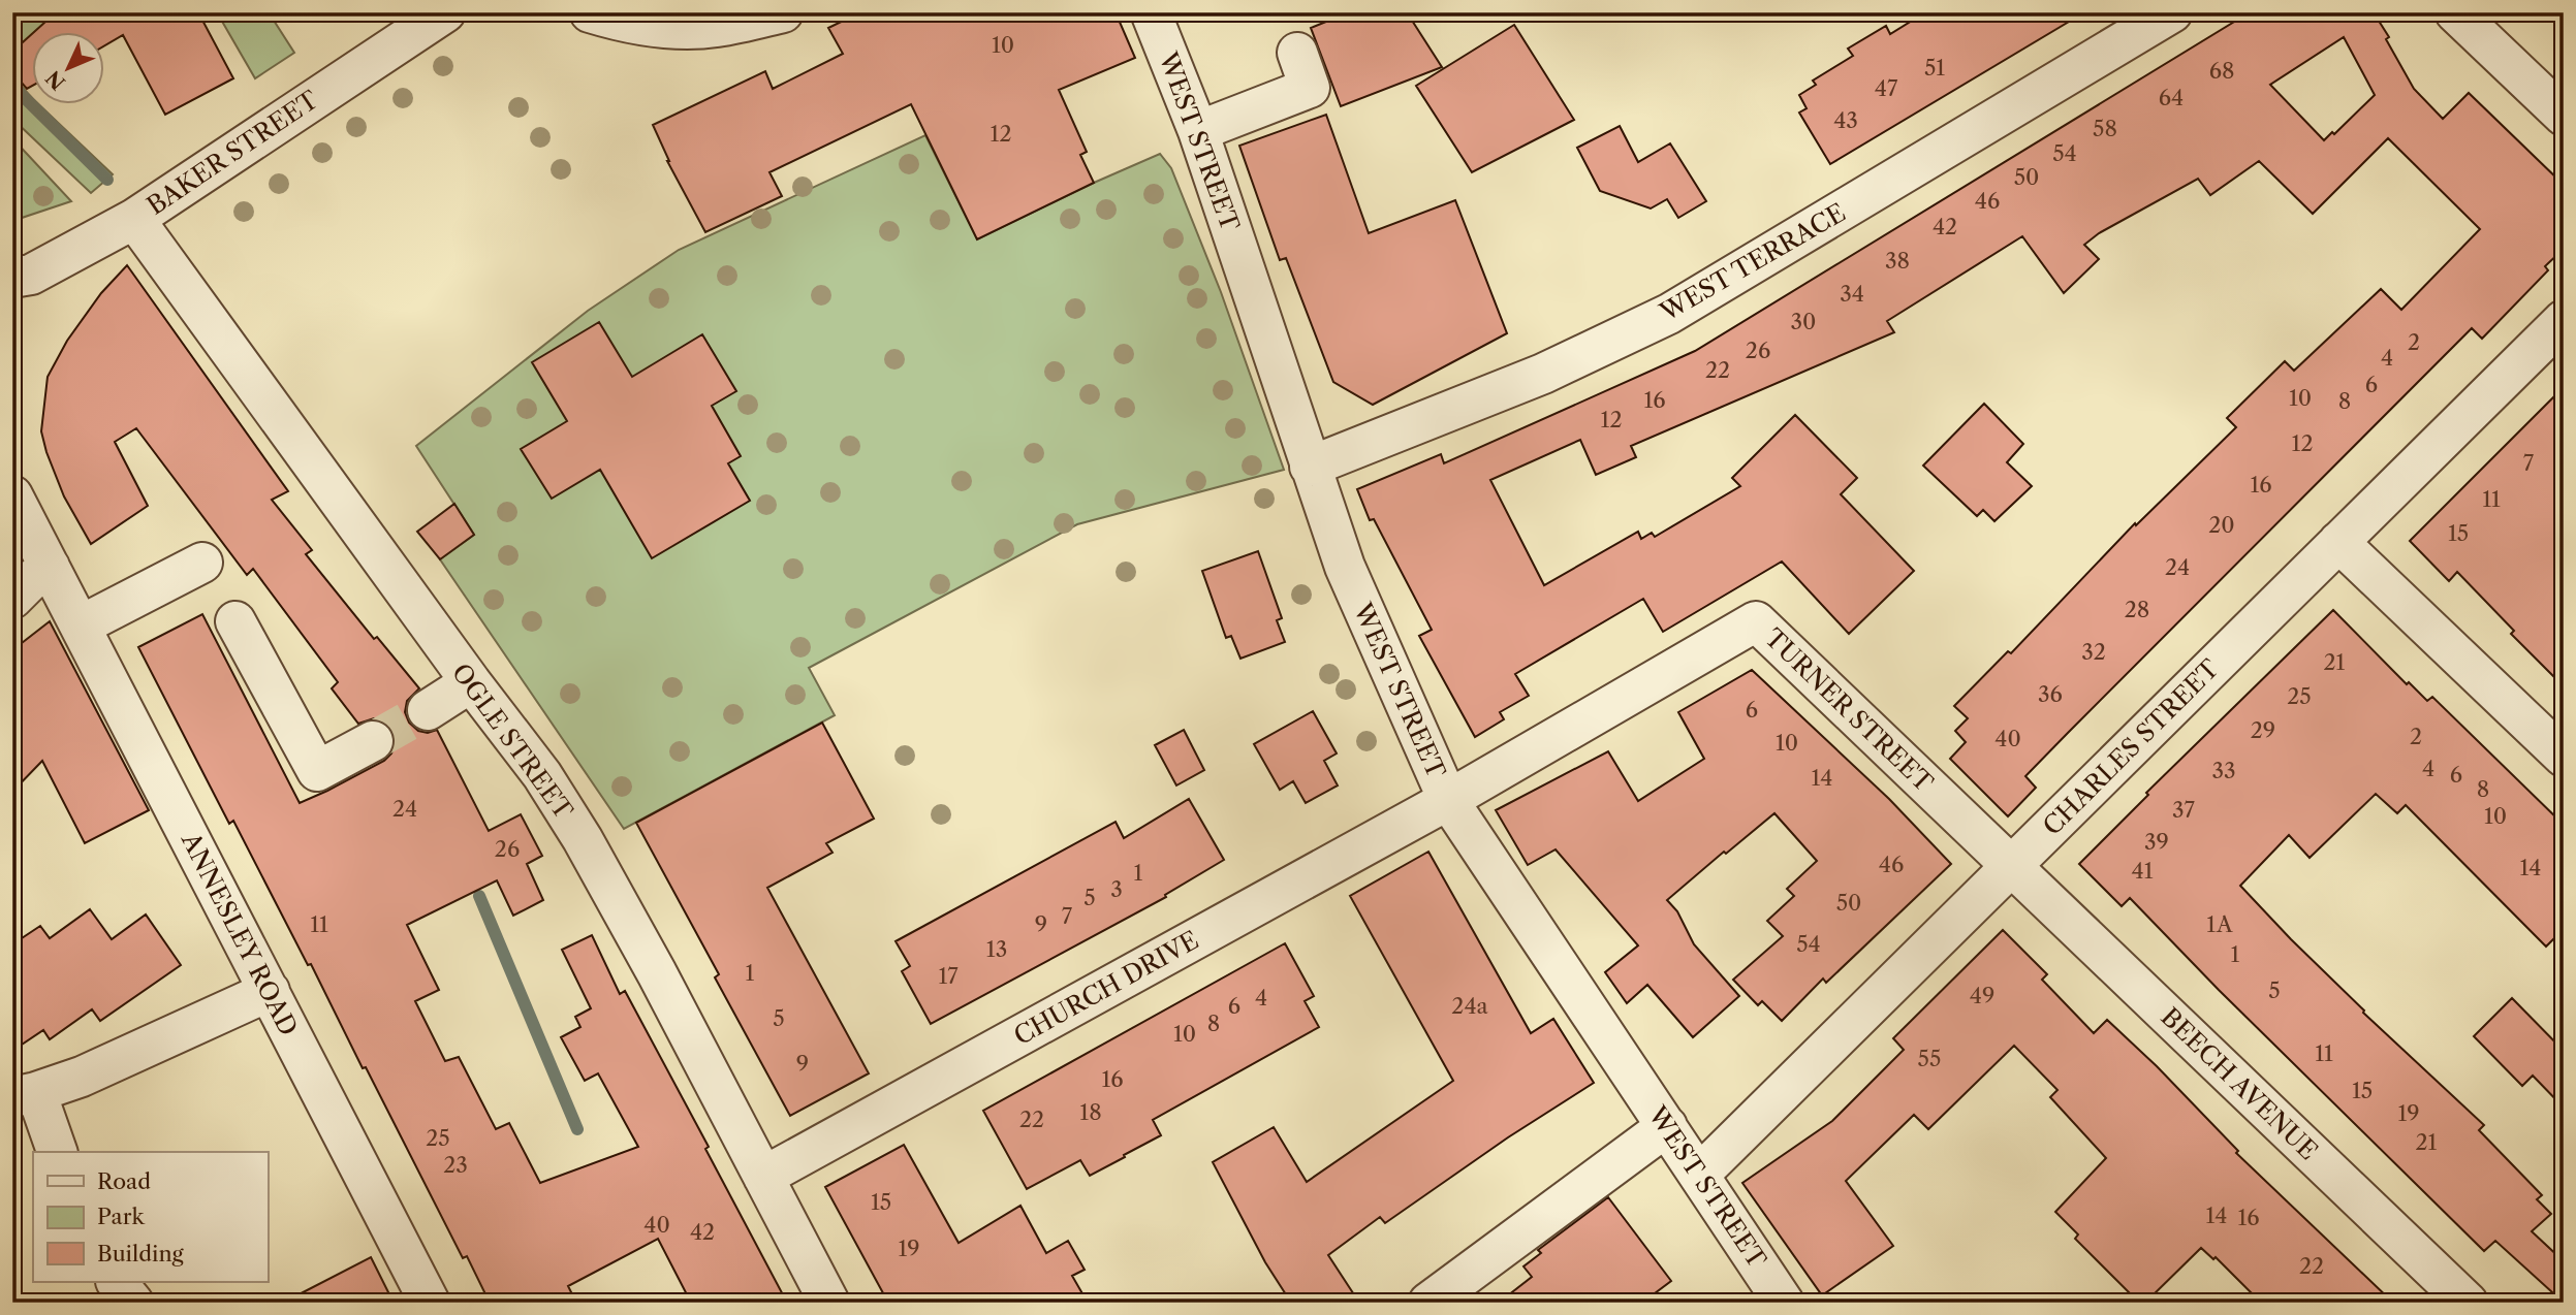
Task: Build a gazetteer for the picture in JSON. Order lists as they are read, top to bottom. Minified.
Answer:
{"streets":{"street":["WEST STREET","BAKER STREET","WEST TERRACE","TURNER STREET","OGLE STREET","CHARLES STREET","ANNESLEY ROAD","CHURCH DRIVE","BEECH AVENUE"]},"crossings":[["WEST STREET","WEST TERRACE"],["WEST STREET","TURNER STREET"],["WEST STREET","CHARLES STREET"],["WEST STREET","CHURCH DRIVE"],["BAKER STREET","OGLE STREET"],["TURNER STREET","CHARLES STREET"],["TURNER STREET","CHURCH DRIVE"],["TURNER STREET","BEECH AVENUE"],["OGLE STREET","CHURCH DRIVE"],["CHARLES STREET","BEECH AVENUE"]],"house_numbers":["10","51","68","47","64","43","58","12","54","50","46","42","38","34","30","2","26","4","22","6","10","16","8","12","12","7","16","11","20","15","24","28","32","21","36","25","6","29","2","40","10","4","33","6","14","8","24","37","10","39","26","46","14","41","1","3","5","50","7","11","9","1A","54","13","1","1","17","5","49","4","6","24a","5","8","10","11","55","9","16","15","18","19","22","25","21","23","15","14","16","40","42","19","22"],"legend":["Road","Park","Building"],"north":"bottom left"}
